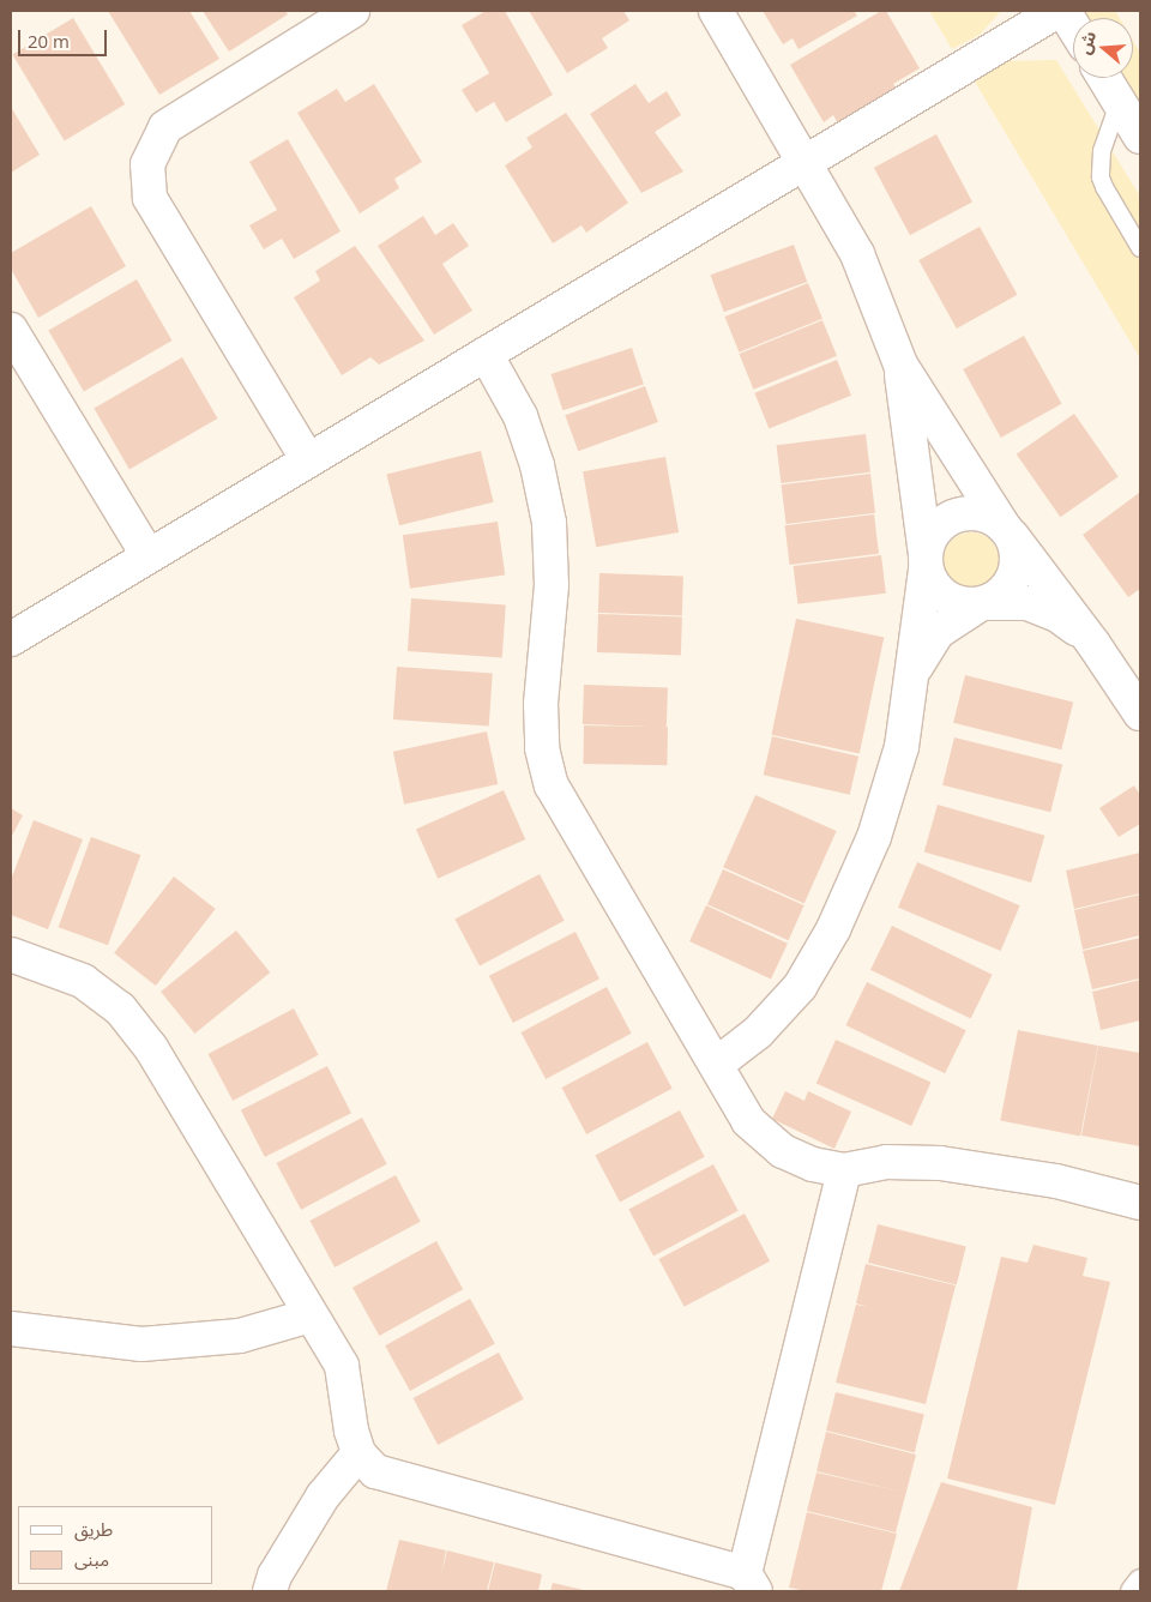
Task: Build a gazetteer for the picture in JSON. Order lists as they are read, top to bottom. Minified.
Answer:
{"legend":["طريق","مبنى"],"scale_bar":"20 m","north":"left"}
